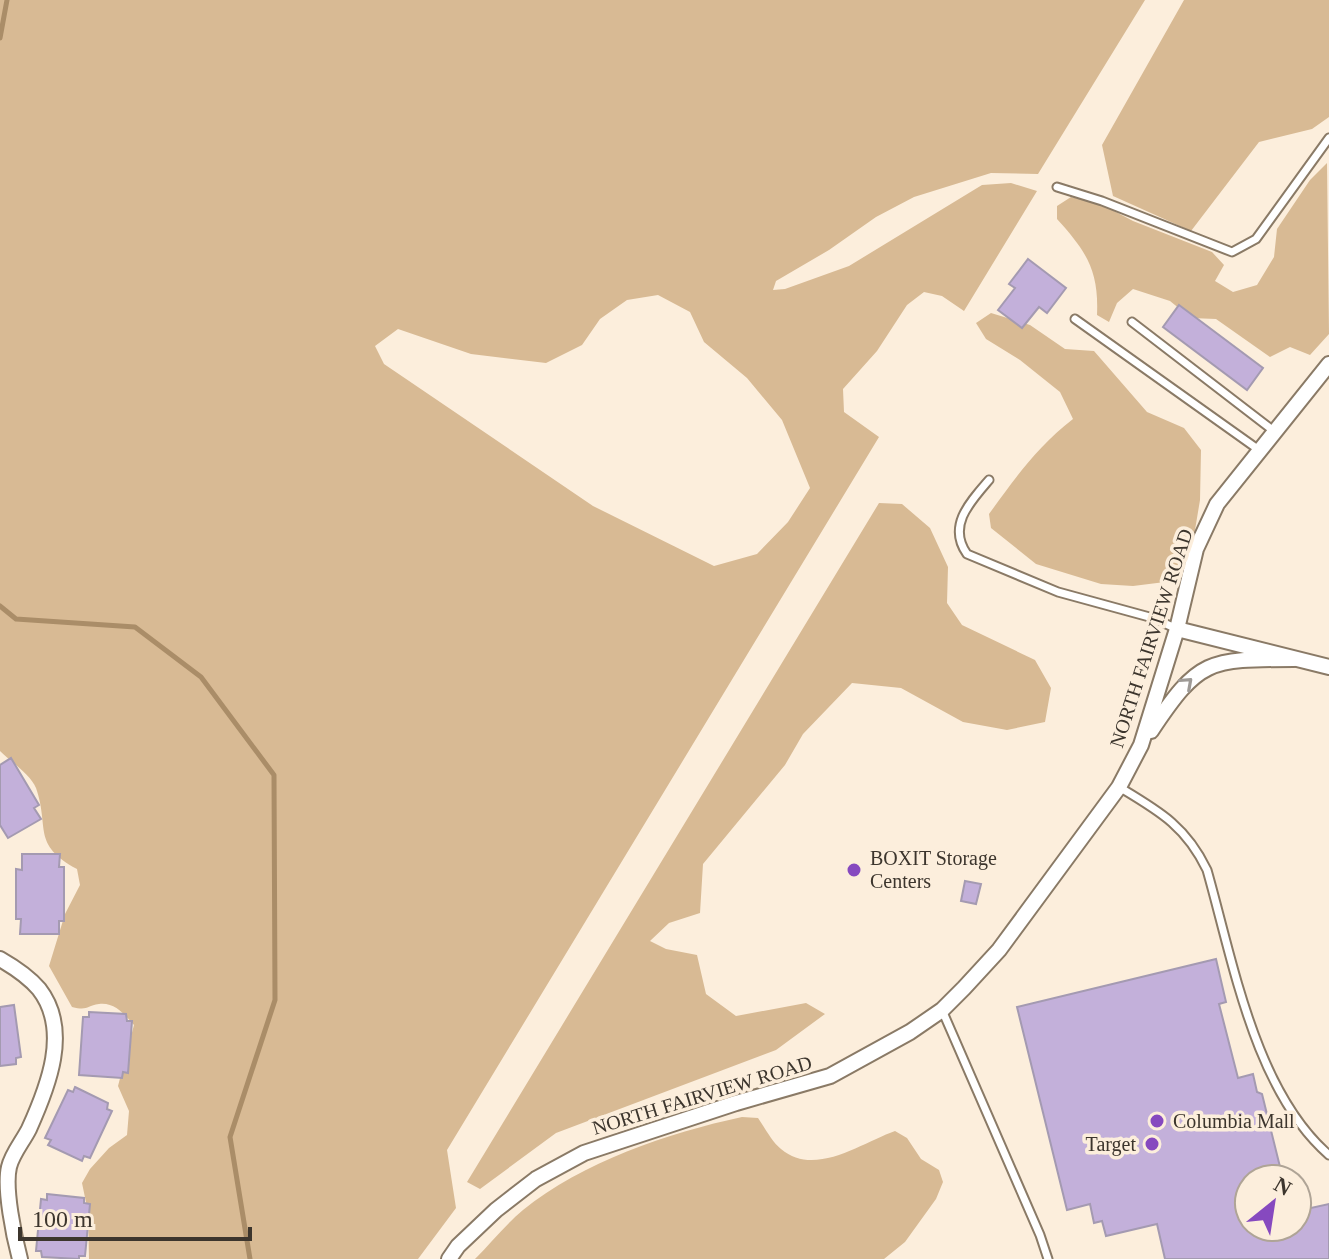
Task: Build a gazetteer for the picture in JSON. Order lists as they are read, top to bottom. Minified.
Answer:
{"streets":{"street":["NORTH FAIRVIEW ROAD"]},"places":["BOXIT Storage Centers","Columbia Mall","Target"],"scale_bar":"100 m","north":"top right"}
